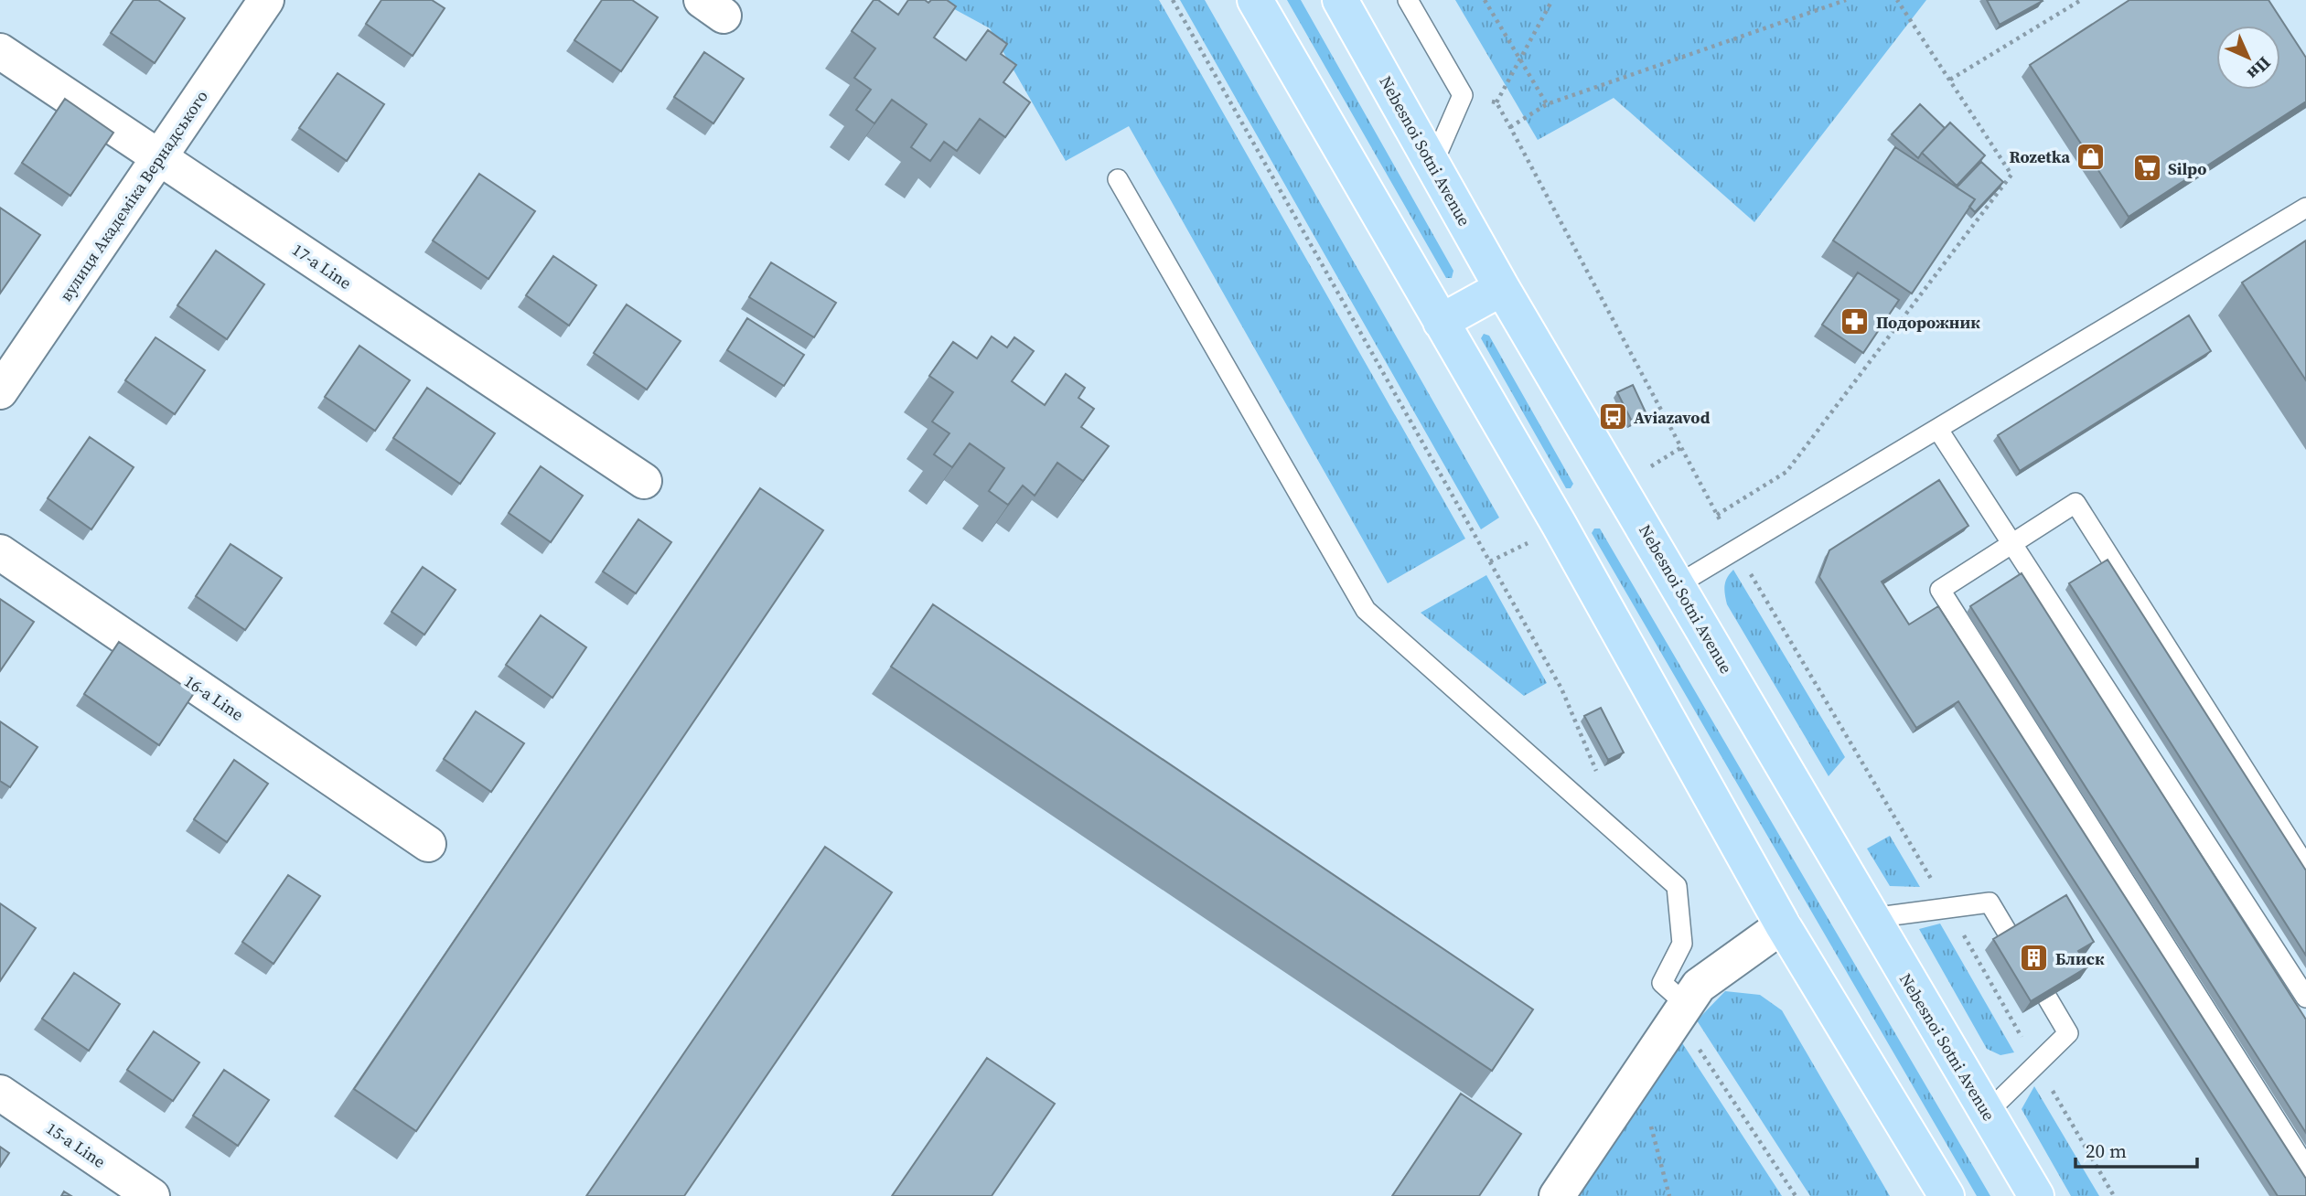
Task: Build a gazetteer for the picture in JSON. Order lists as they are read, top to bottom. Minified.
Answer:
{"streets":{"main road":["Nebesnoi Sotni Avenue"],"street":["вулиця Академіка Вернадського","17-a Line","16-a Line","15-a Line"]},"crossings":[["вулиця Академіка Вернадського","17-a Line"]],"places":{"shop":["Rozetka"],"supermarket":["Silpo"],"pharmacy":["Подорожник"],"bus stop":["Aviazavod"],"building":["Блиск"]},"scale_bar":"20 m","north":"bottom right"}
